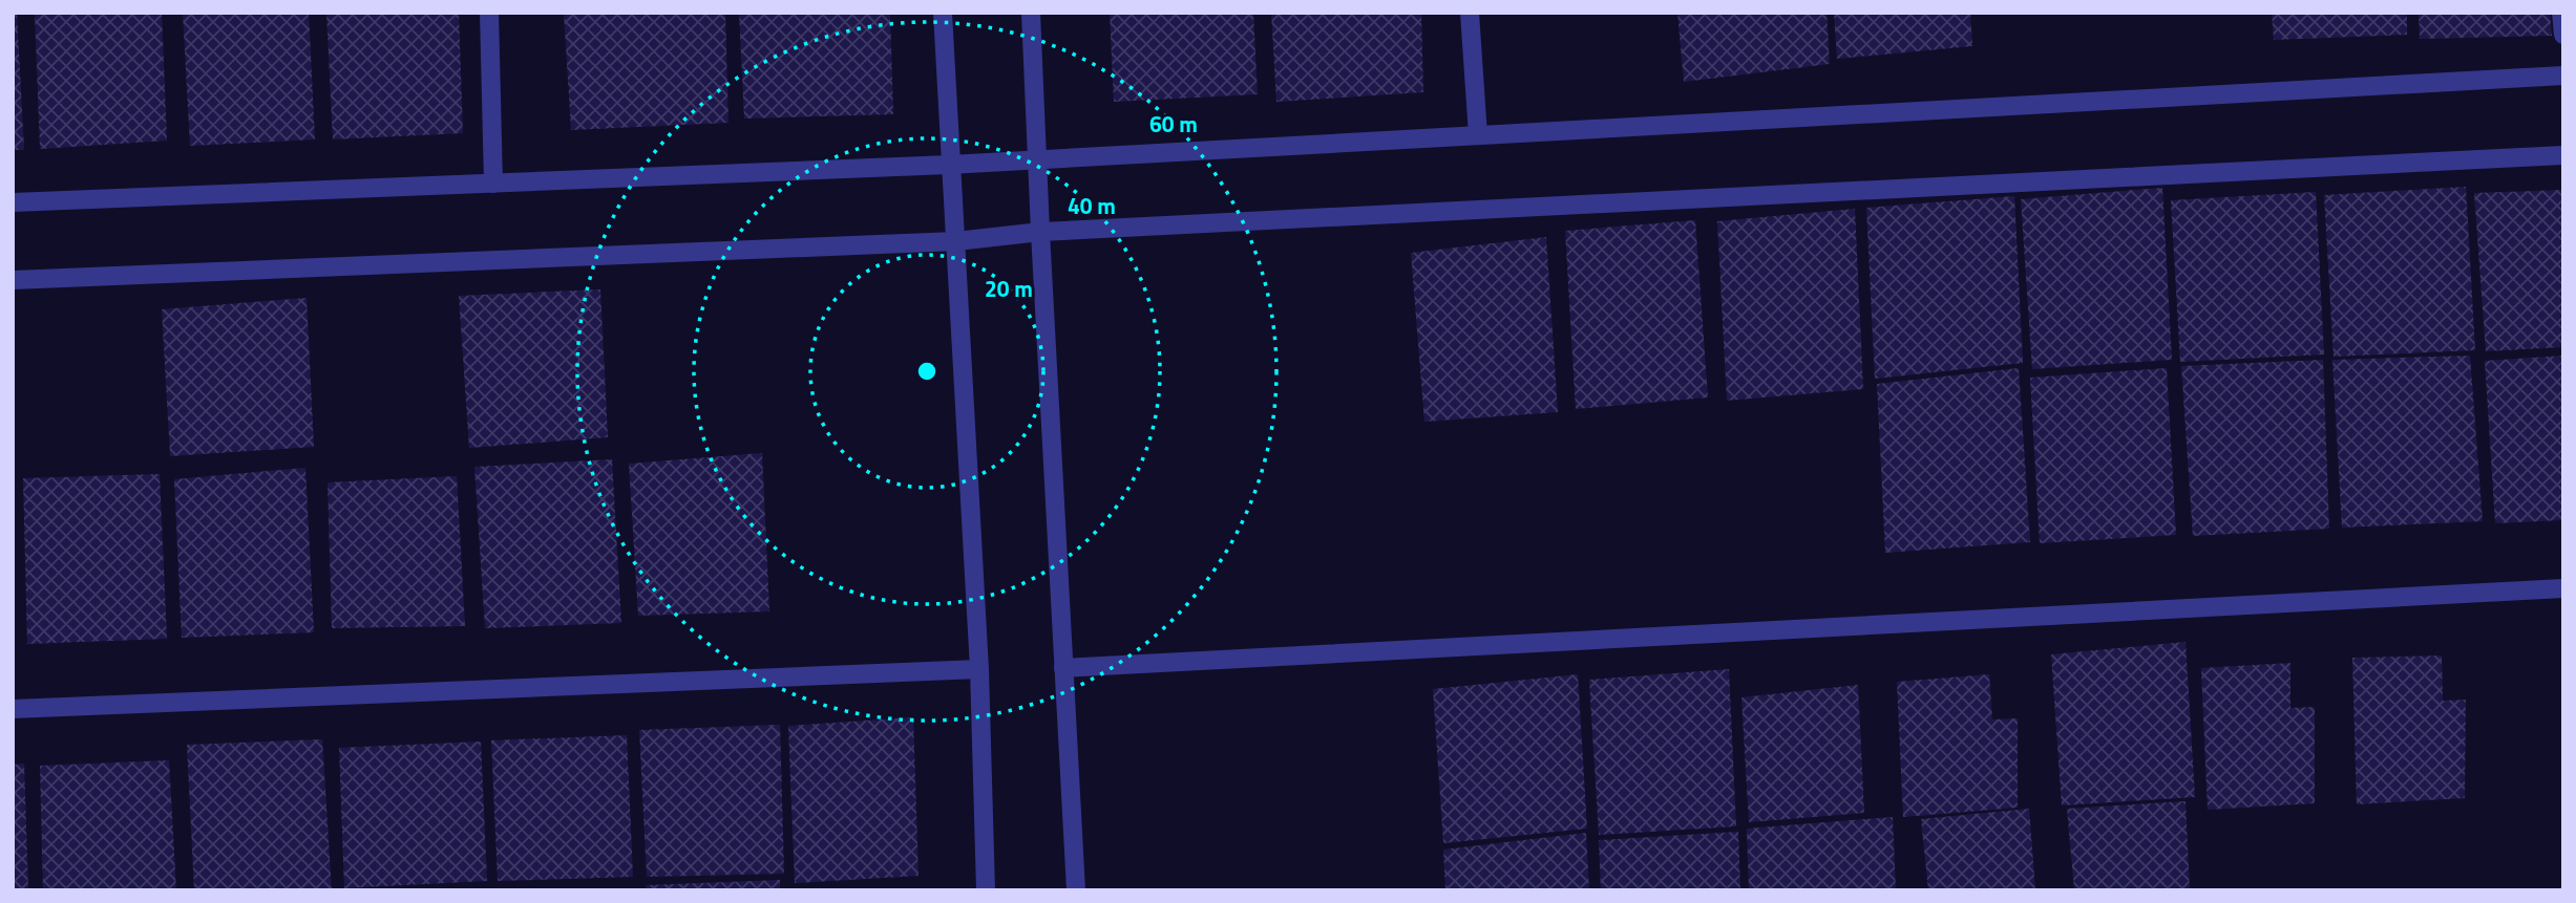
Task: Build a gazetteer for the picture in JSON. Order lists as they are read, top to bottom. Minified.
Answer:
{"rings":["60 m","40 m","20 m"]}
